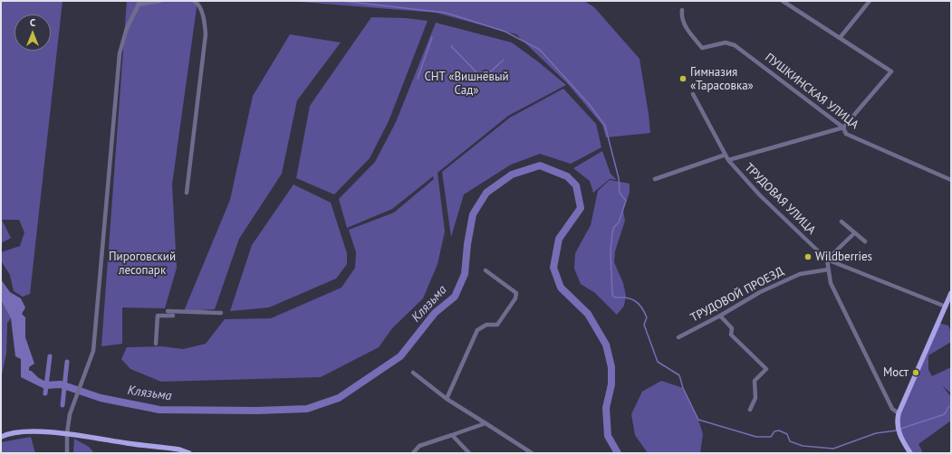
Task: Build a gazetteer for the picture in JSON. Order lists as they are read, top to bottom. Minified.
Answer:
{"streets":{"street":["ПУШКИНСКАЯ УЛИЦА","ТРУДОВАЯ УЛИЦА","ТРУДОВОЙ ПРОЕЗД"]},"water":["Клязьма"],"parks":["СНТ «Вишнёвый Сад»","Пироговский лесопарк"],"places":["Гимназия «Тарасовка»","Wildberries","Мост"],"north":"top"}
